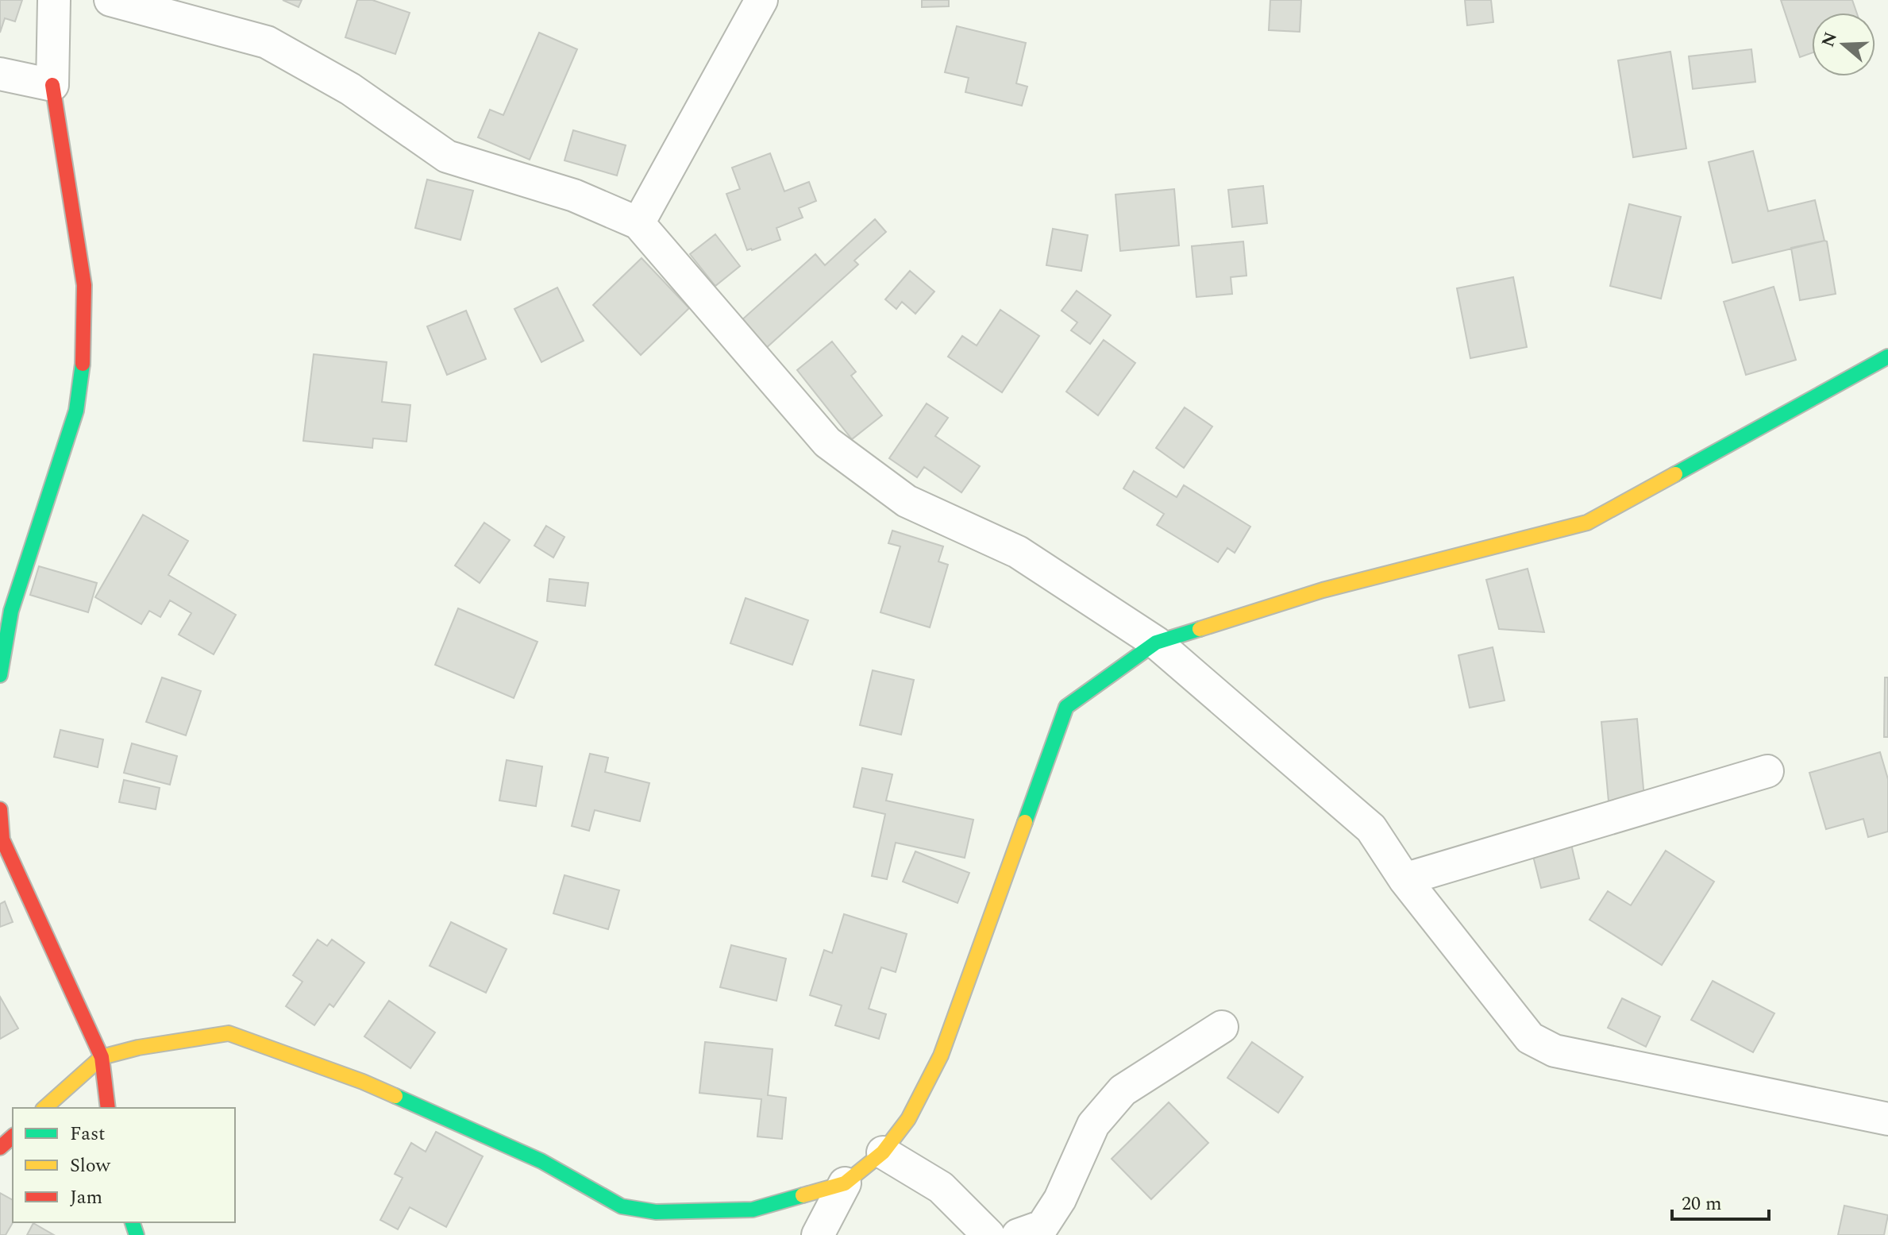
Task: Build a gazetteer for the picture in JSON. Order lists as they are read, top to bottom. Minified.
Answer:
{"legend":["Fast","Slow","Jam"],"scale_bar":"20 m","north":"left"}
